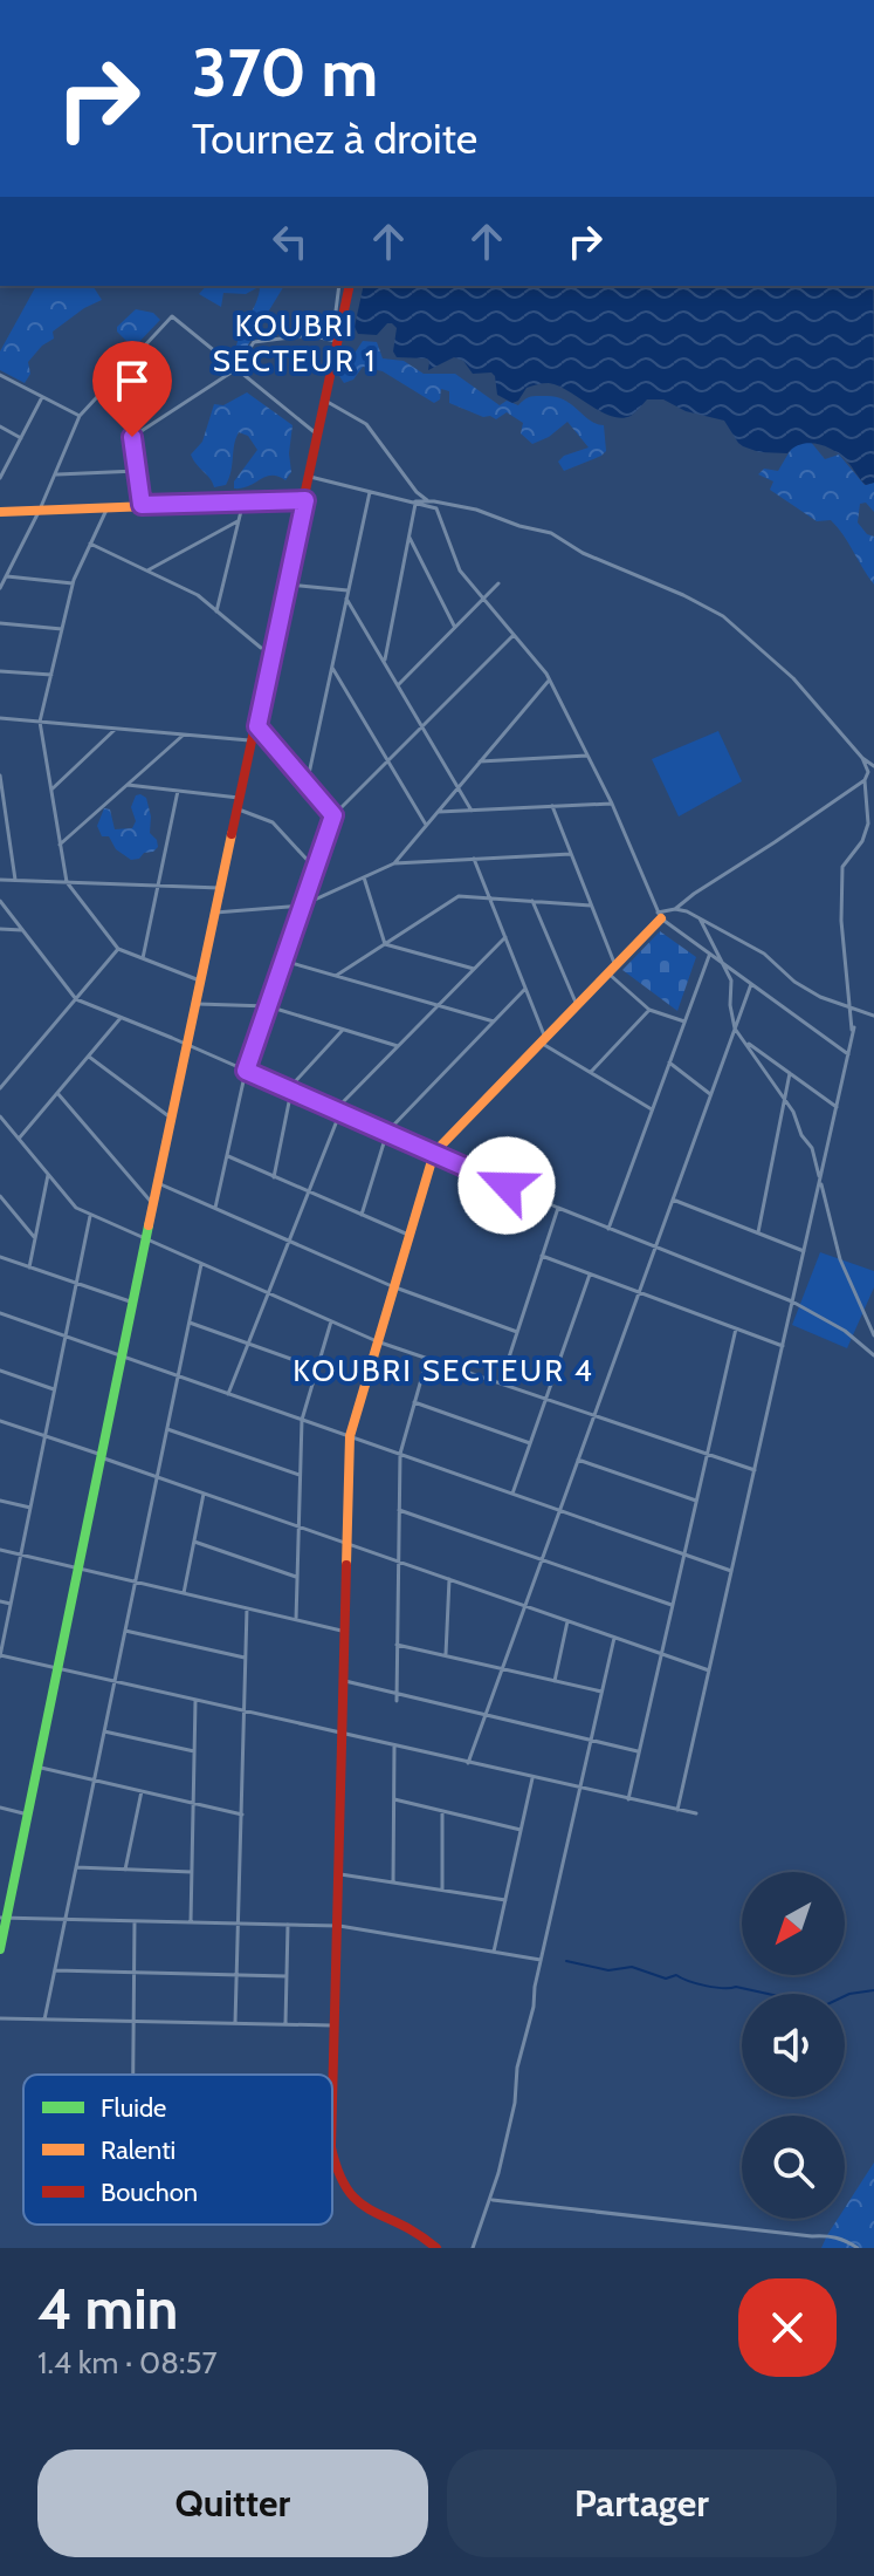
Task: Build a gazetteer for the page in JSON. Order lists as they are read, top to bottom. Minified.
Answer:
{"districts":["KOUBRI SECTEUR 1","KOUBRI SECTEUR 4"],"legend":["Fluide","Ralenti","Bouchon"],"north":"bottom left","page":{"turn":["370 m","Tournez à droite"],"heading":["4 min","1.4 km · 08:57"],"buttons":["Quitter","Partager"]}}
